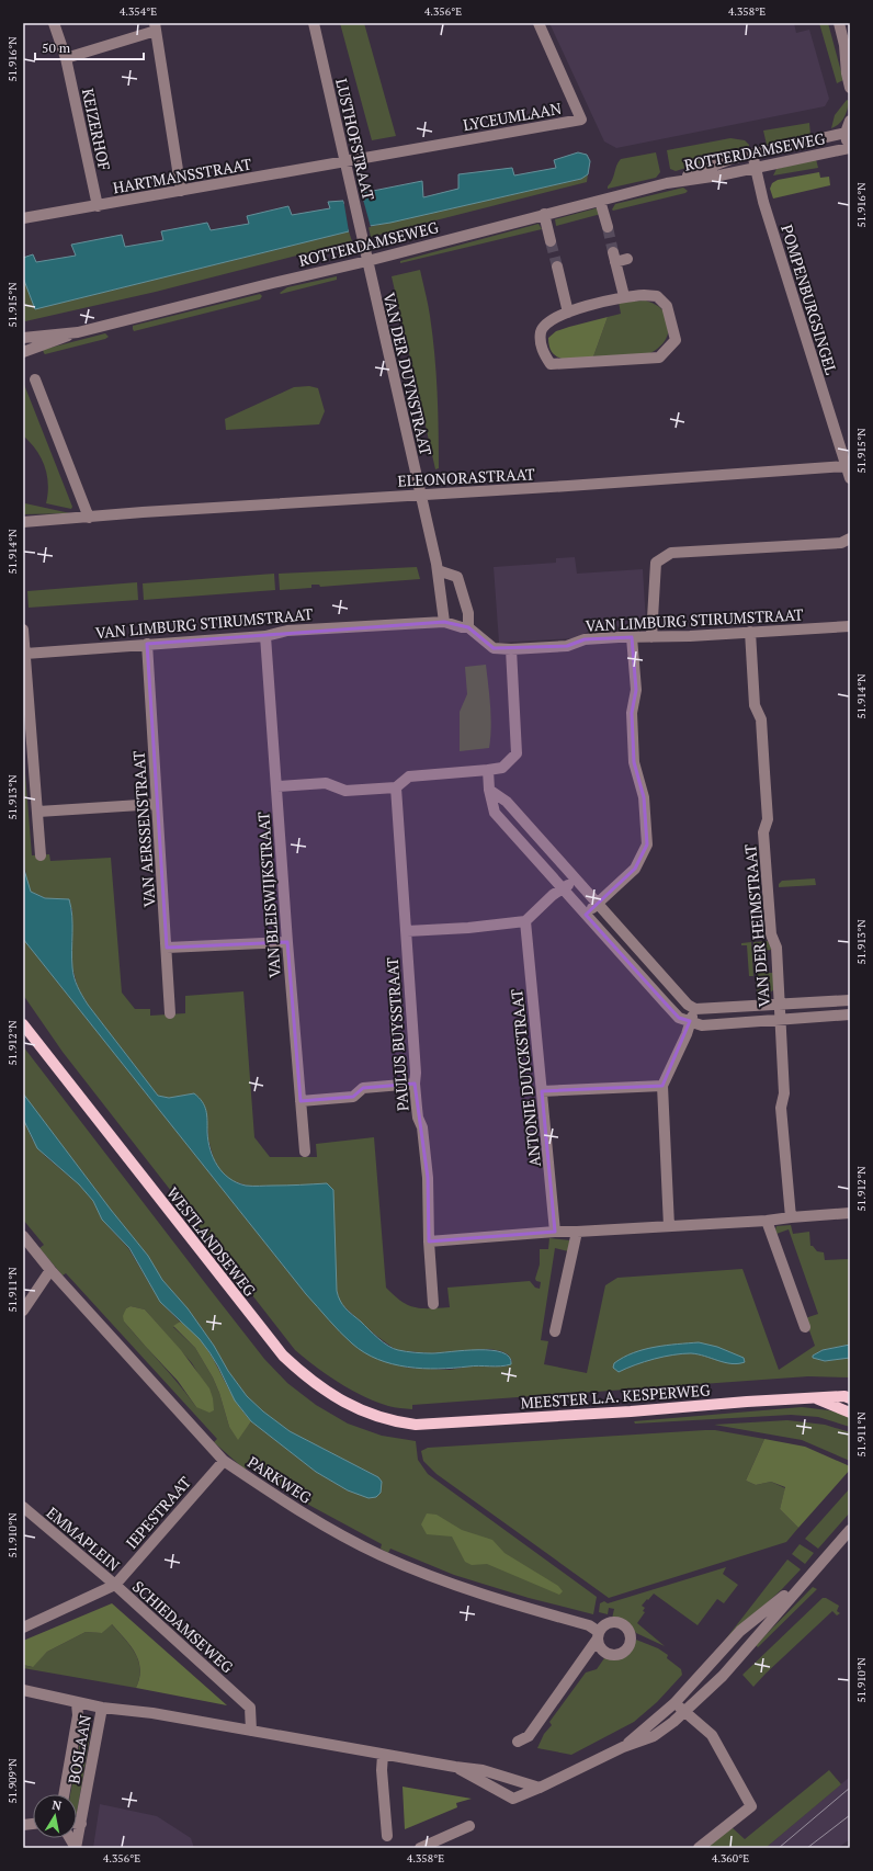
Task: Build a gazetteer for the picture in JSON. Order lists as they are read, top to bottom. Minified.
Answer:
{"streets":{"main road":["WESTLANDSEWEG","MEESTER L.A. KESPERWEG"],"street":["LYCEUMLAAN","KEIZERHOF","LUSTHOFSTRAAT","ROTTERDAMSEWEG","HARTMANSSTRAAT","POMPENBURGSINGEL","VAN DER DUYNSTRAAT","ELEONORASTRAAT","VAN LIMBURG STIRUMSTRAAT","VAN AERSSENSTRAAT","VAN BLEISWIJKSTRAAT","VAN DER HEIMSTRAAT","PAULUS BUYSSTRAAT","ANTONIE DUYCKSTRAAT","PARKWEG","IEPESTRAAT","EMMAPLEIN","SCHIEDAMSEWEG","BOSLAAN"]},"crossings":[["LYCEUMLAAN","LUSTHOFSTRAAT"],["LYCEUMLAAN","HARTMANSSTRAAT"],["KEIZERHOF","HARTMANSSTRAAT"],["LUSTHOFSTRAAT","ROTTERDAMSEWEG"],["LUSTHOFSTRAAT","HARTMANSSTRAAT"],["LUSTHOFSTRAAT","VAN DER DUYNSTRAAT"],["ROTTERDAMSEWEG","POMPENBURGSINGEL"],["ROTTERDAMSEWEG","VAN DER DUYNSTRAAT"],["POMPENBURGSINGEL","ELEONORASTRAAT"],["VAN DER DUYNSTRAAT","ELEONORASTRAAT"],["VAN DER DUYNSTRAAT","VAN LIMBURG STIRUMSTRAAT"],["VAN LIMBURG STIRUMSTRAAT","VAN AERSSENSTRAAT"],["VAN LIMBURG STIRUMSTRAAT","VAN BLEISWIJKSTRAAT"],["VAN LIMBURG STIRUMSTRAAT","VAN DER HEIMSTRAAT"],["WESTLANDSEWEG","MEESTER L.A. KESPERWEG"],["PARKWEG","IEPESTRAAT"],["IEPESTRAAT","EMMAPLEIN"],["IEPESTRAAT","SCHIEDAMSEWEG"],["EMMAPLEIN","SCHIEDAMSEWEG"]],"scale_bar":"50 m","north":"top","coordinates":["4.354°E","4.356°E","4.358°E","51.916°N","51.915°N","51.914°N","51.913°N","51.912°N","51.911°N","51.910°N","51.909°N","4.360°E"]}
